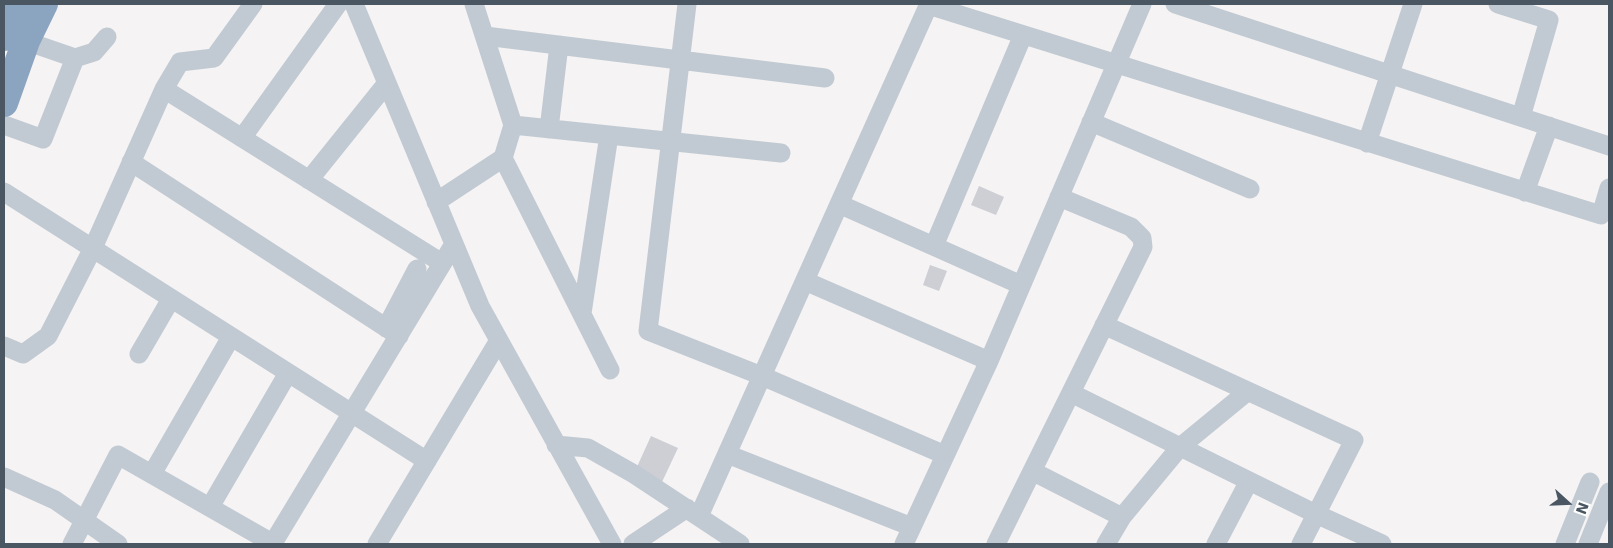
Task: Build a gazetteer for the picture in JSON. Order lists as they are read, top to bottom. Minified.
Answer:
{"north":"right"}
